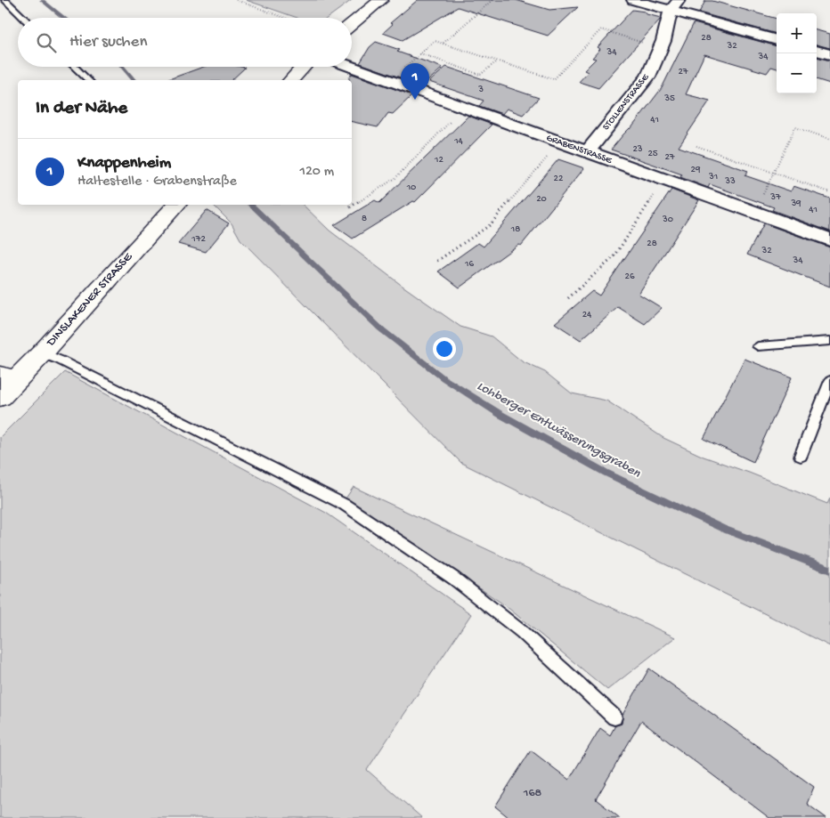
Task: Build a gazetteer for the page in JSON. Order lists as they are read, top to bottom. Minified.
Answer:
{"streets":{"main road":["DINSLAKENER STRASSE"],"street":["STOLLENSTRASSE","GRABENSTRASSE"]},"crossings":[["STOLLENSTRASSE","GRABENSTRASSE"]],"water":["Lohberger Entwässerungsgraben"],"house_numbers":["28","32","34","34","27","3","35","41","14","23","25","27","12","29","31","22","33","10","37","20","39","41","8","30","18","172","28","32","34","16","26","24","168"],"page":{"map_buttons":["+","−"],"search":"Hier suchen","pins":"1","heading":"In der Nähe","list":[{"mark":"1","name":"Knappenheim","note":"Haltestelle · Grabenstraße","value":"120 m"}]}}
